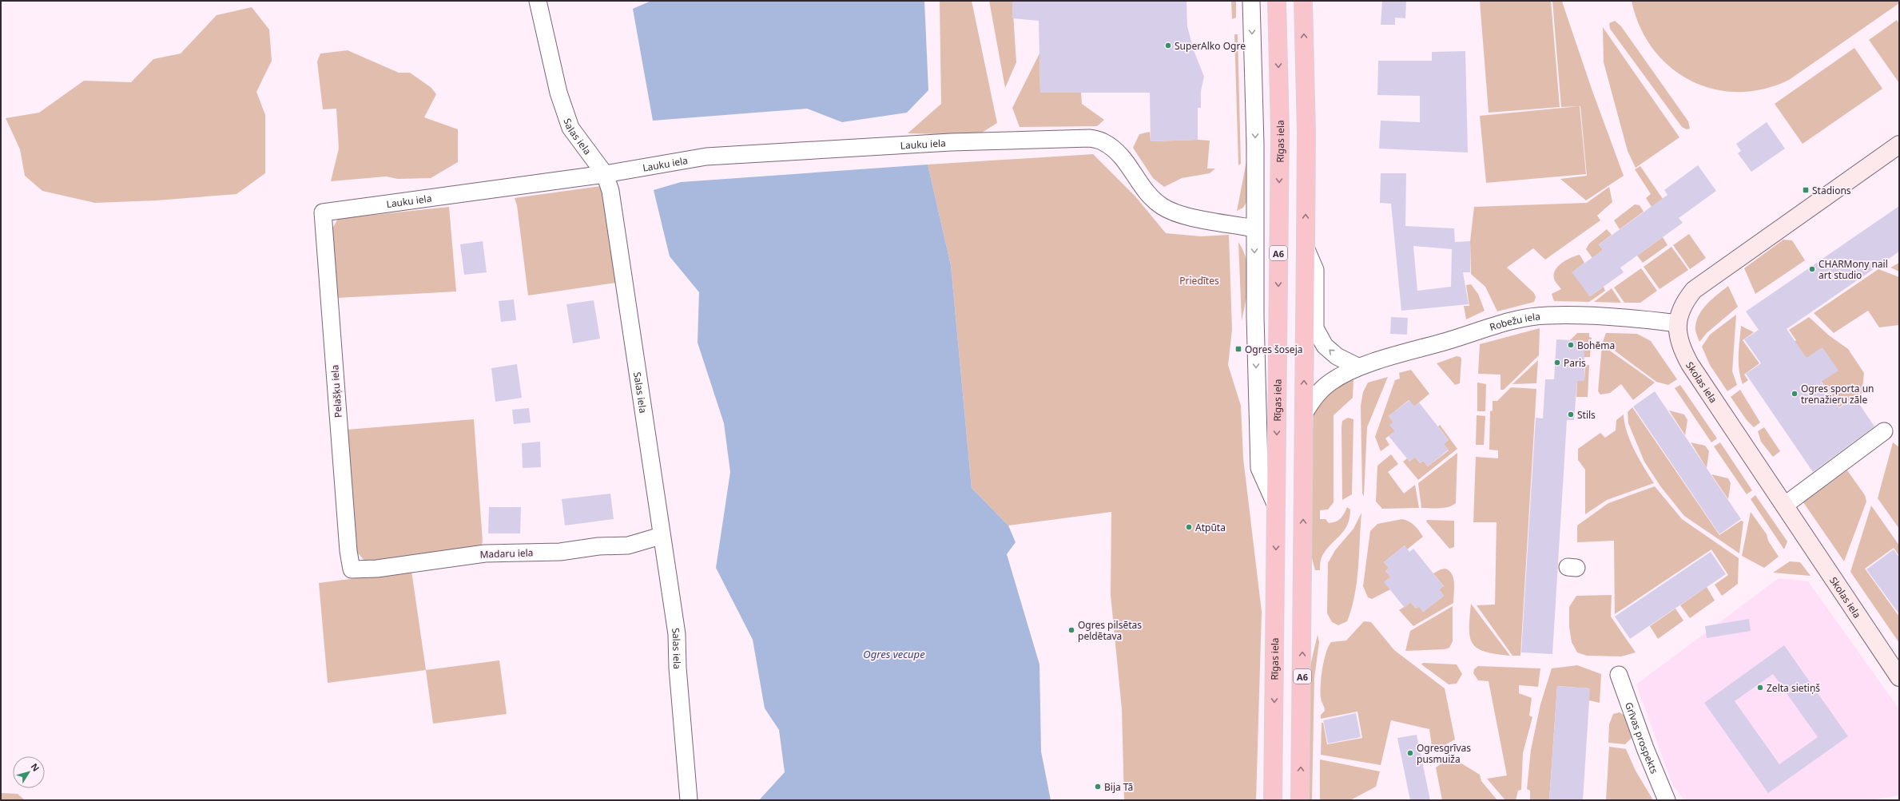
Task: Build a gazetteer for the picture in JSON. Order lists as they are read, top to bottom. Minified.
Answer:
{"streets":{"highway":["Rīgas iela","A6"],"main road":["Skolas iela"],"street":["Salas iela","Lauku iela","Robežu iela","Pelašķu iela","Madaru iela","Grīvas prospekts"]},"crossings":[["Salas iela","Lauku iela"],["Salas iela","Madaru iela"],["Lauku iela","Pelašķu iela"],["A6","Robežu iela"],["Robežu iela","Skolas iela"],["Pelašķu iela","Madaru iela"]],"water":["Ogres vecupe"],"parks":["Priedītes"],"places":{"other":["SuperAlko Ogre","CHARMony nail art studio","Bohēma","Paris","Ogres sporta un trenažieru zāle","Stils","Atpūta","Ogres pilsētas peldētava","Zelta sietiņš","Ogresgrīvas pusmuiža","Bija Tā"],"transit":["Stadions","Ogres šoseja"]},"north":"top right"}
